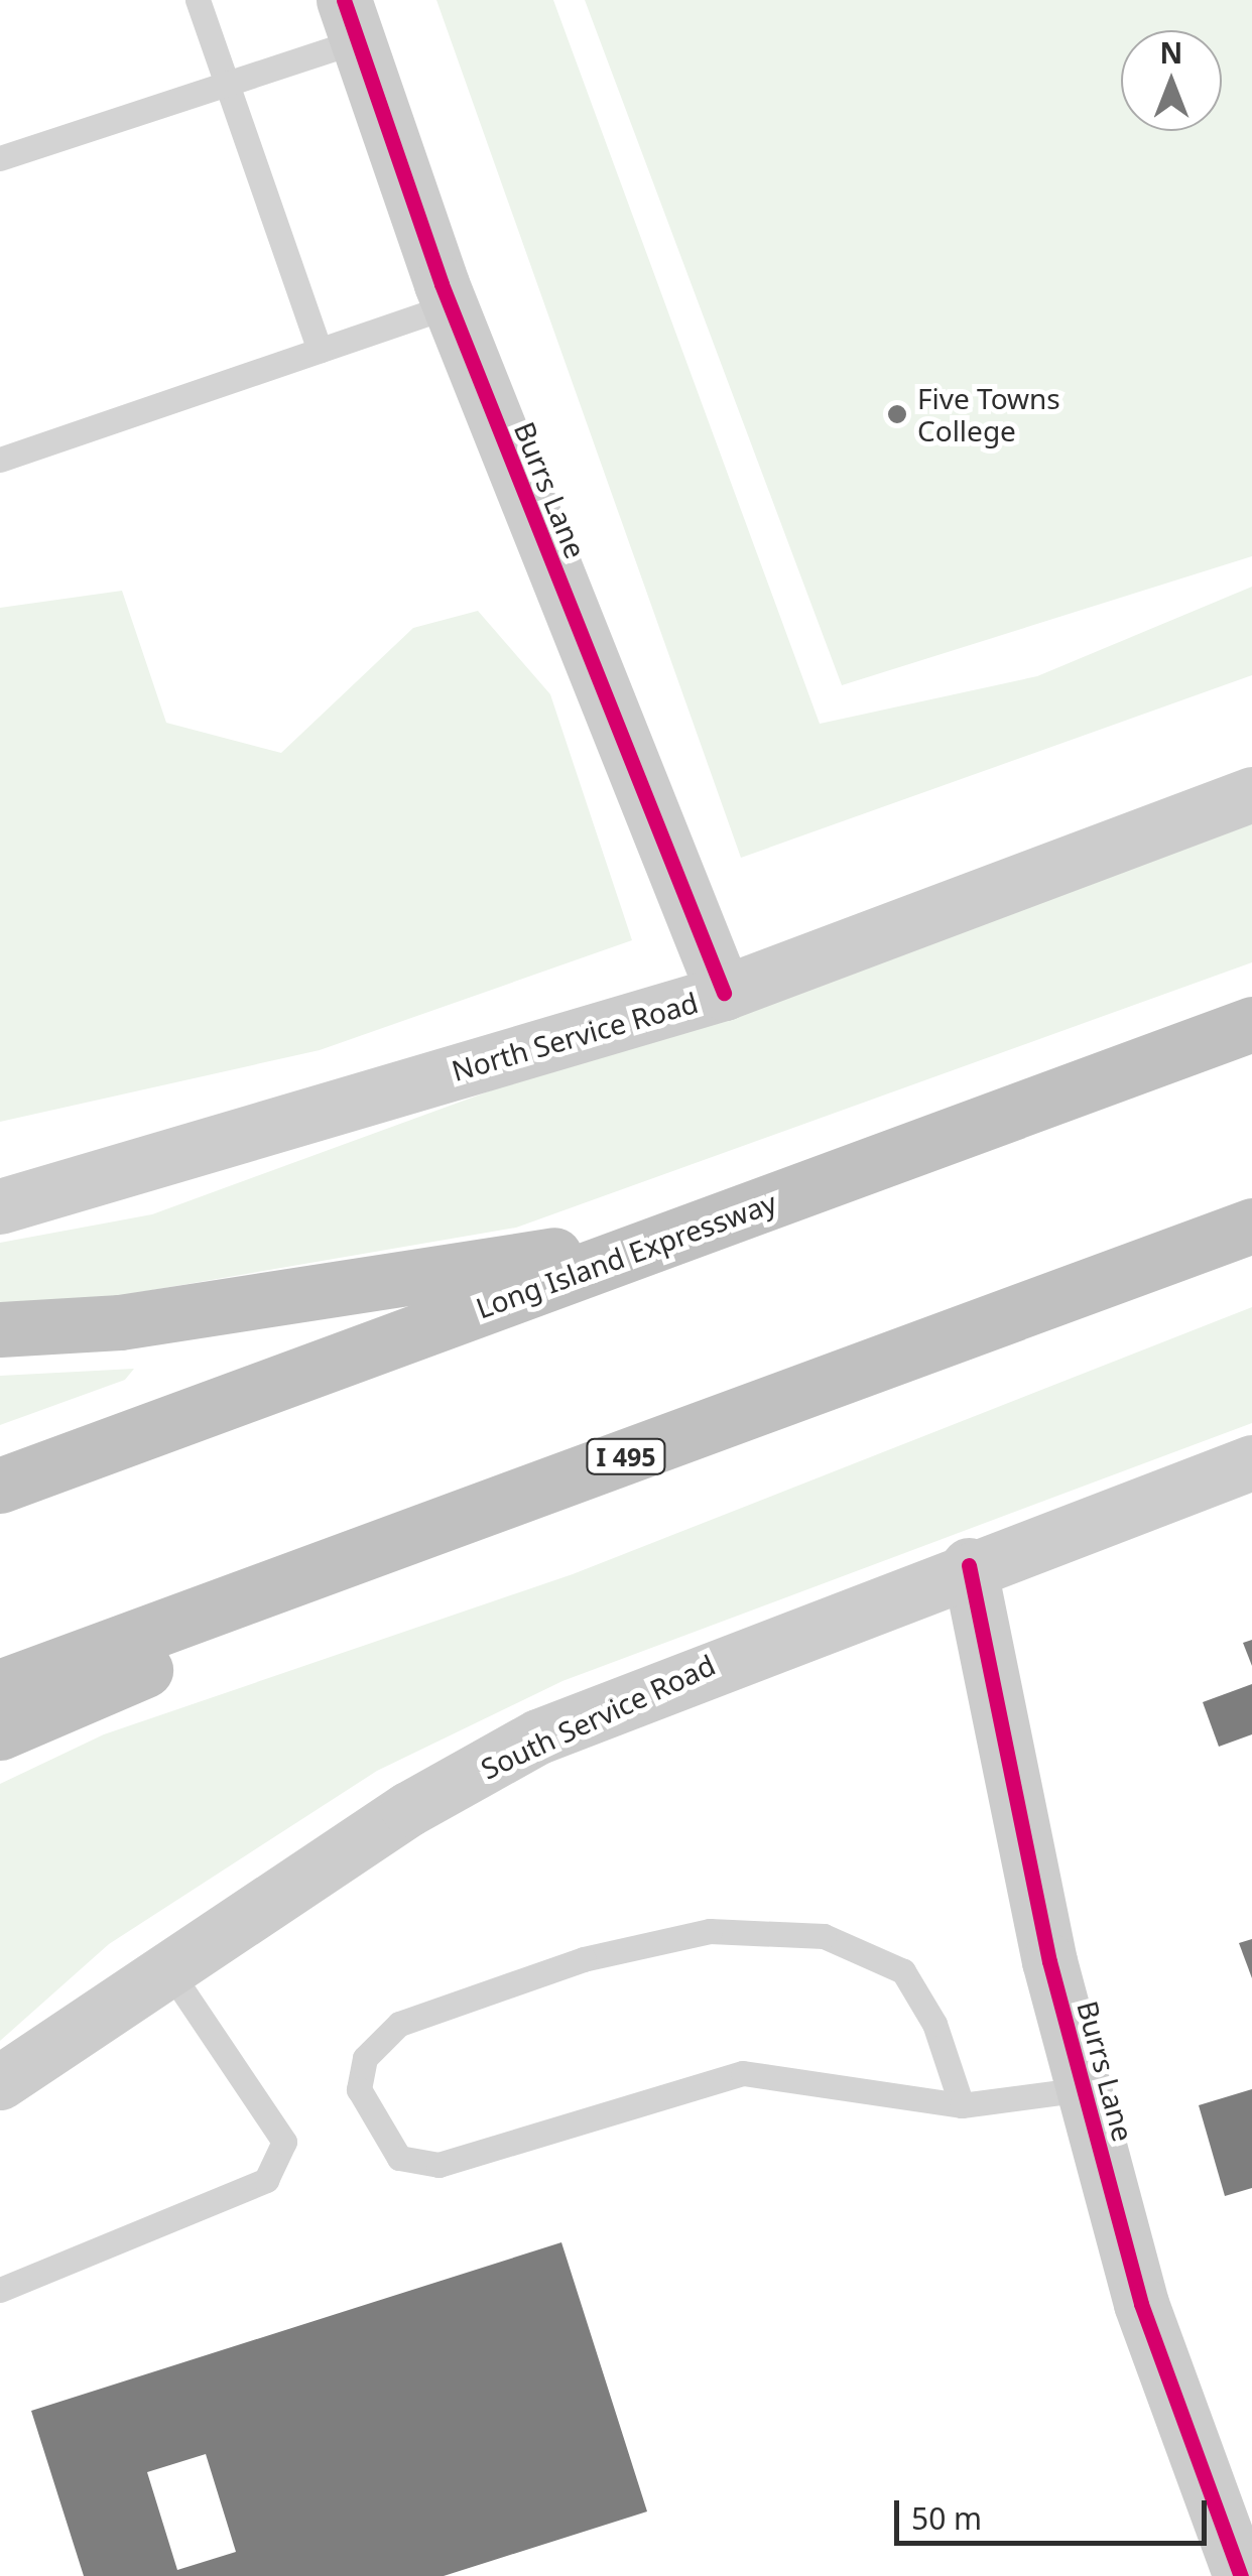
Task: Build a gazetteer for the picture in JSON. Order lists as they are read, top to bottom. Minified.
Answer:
{"streets":{"highway":["Long Island Expressway","I 495"],"main road":["Burrs Lane","North Service Road","South Service Road"]},"crossings":[["Burrs Lane","North Service Road"],["Burrs Lane","South Service Road"]],"places":["Five Towns College"],"scale_bar":"50 m","north":"top"}
